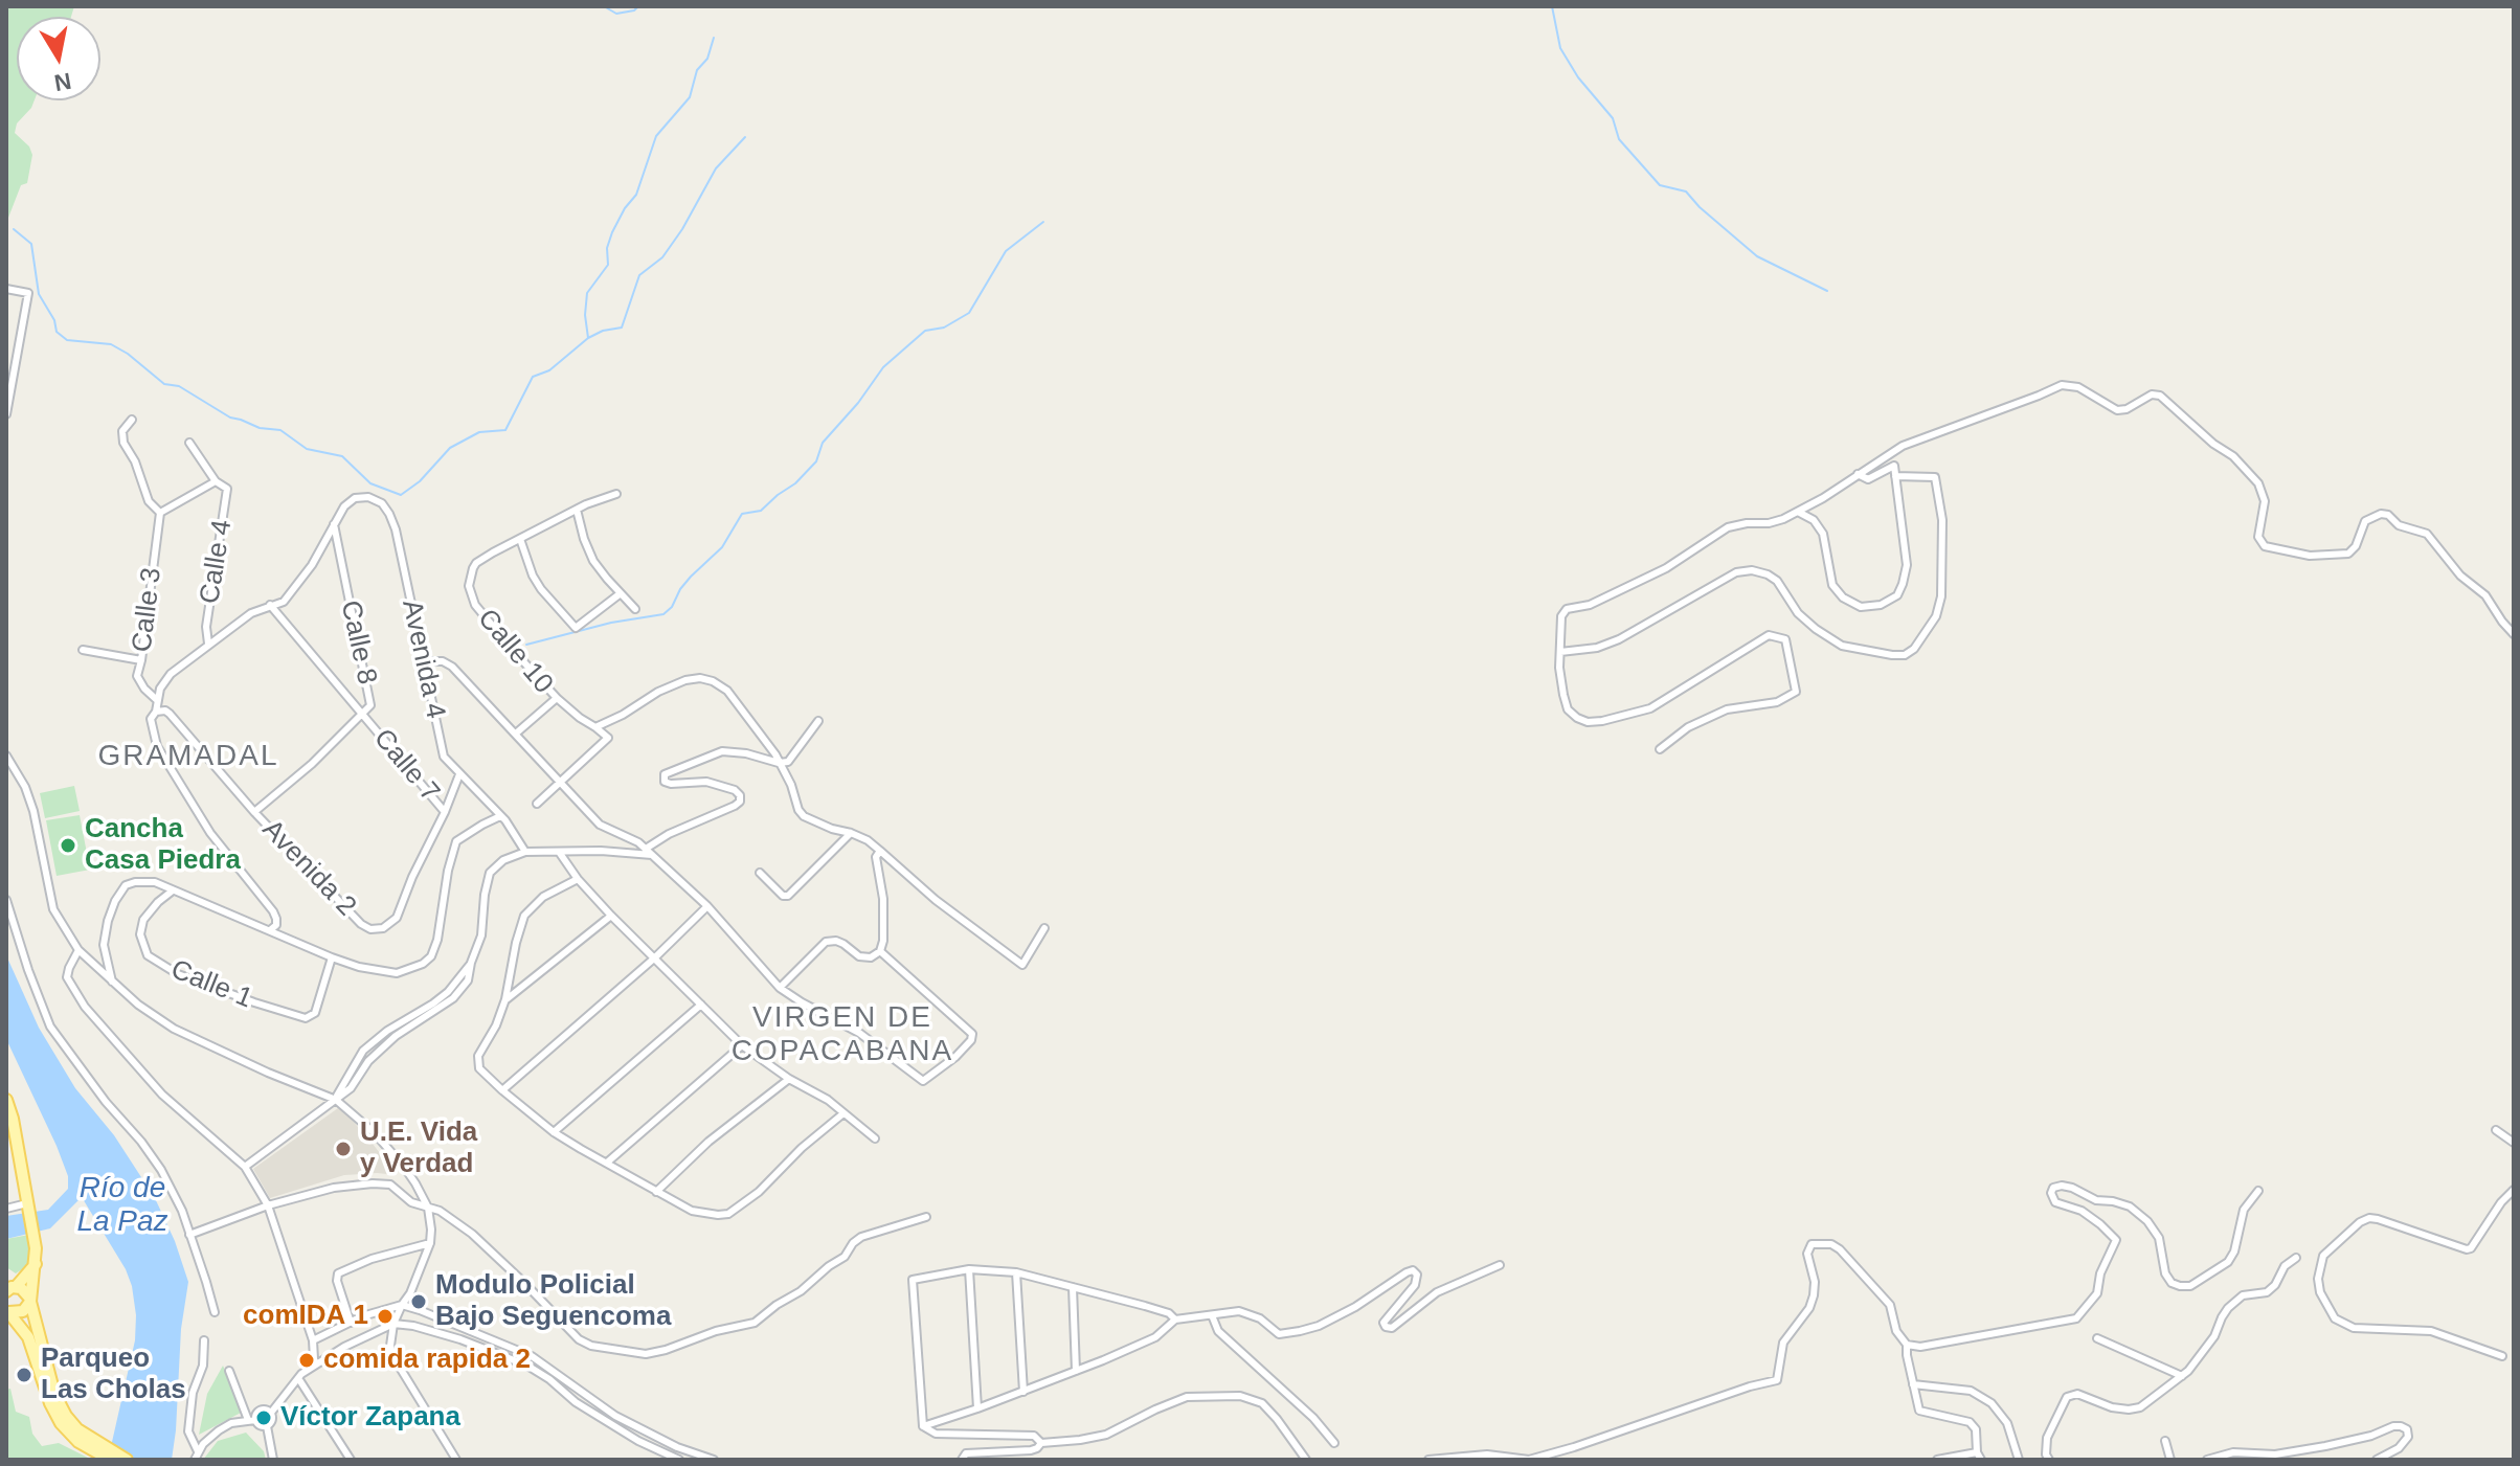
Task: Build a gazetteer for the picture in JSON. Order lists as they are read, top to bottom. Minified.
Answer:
{"streets":{"street":["Calle 4","Calle 3","Calle 8","Calle 10","Avenida 4","Calle 7","Avenida 2","Calle 1"]},"crossings":[["Calle 8","Avenida 4"],["Calle 8","Calle 7"],["Calle 8","Avenida 2"],["Avenida 4","Avenida 2"],["Calle 7","Avenida 2"]],"districts":["GRAMADAL","VIRGEN DE COPACABANA"],"water":["Río de La Paz"],"places":["Cancha Casa Piedra","U.E. Vida y Verdad","Modulo Policial Bajo Seguencoma","comIDA 1","comida rapida 2","Parqueo Las Cholas","Víctor Zapana"],"north":"bottom"}
